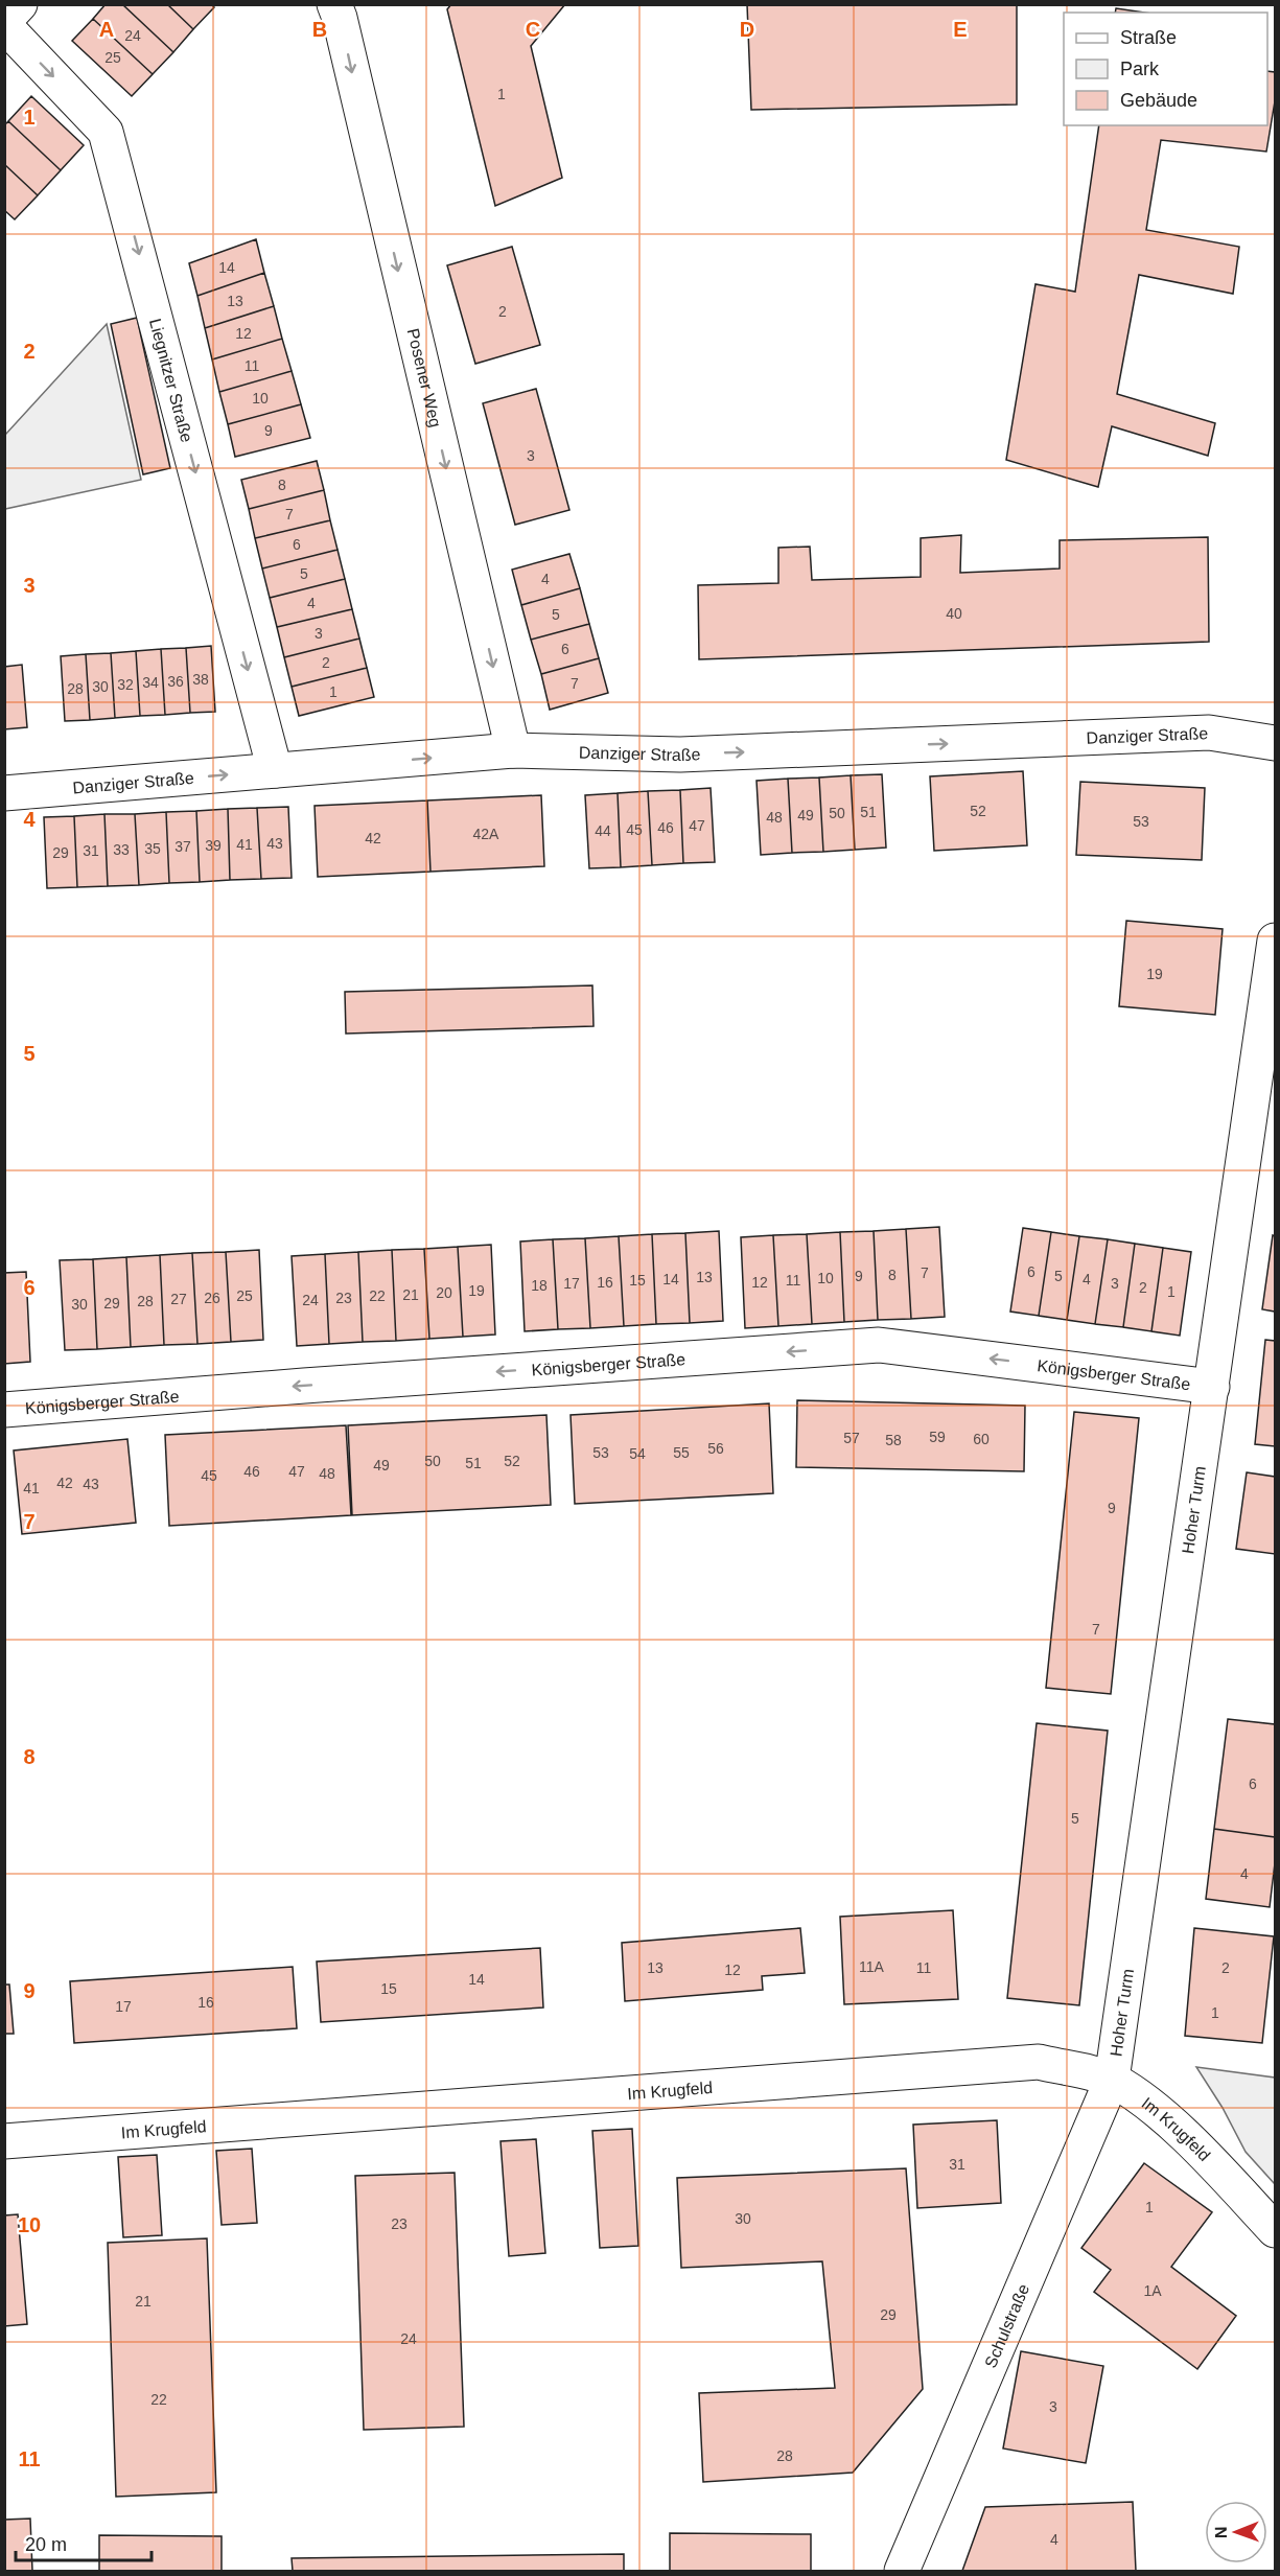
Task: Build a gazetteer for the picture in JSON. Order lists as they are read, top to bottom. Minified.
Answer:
{"streets":{"street":["Posener Weg","Liegnitzer Straße","Danziger Straße","Königsberger Straße","Hoher Turm","Im Krugfeld","Schulstraße"]},"crossings":[["Posener Weg","Danziger Straße"],["Liegnitzer Straße","Danziger Straße"],["Königsberger Straße","Hoher Turm"],["Hoher Turm","Im Krugfeld"],["Hoher Turm","Schulstraße"],["Im Krugfeld","Schulstraße"]],"one_way":["Posener Weg","Liegnitzer Straße","Danziger Straße","Königsberger Straße"],"house_numbers":["24","25","1","14","13","2","12","11","10","9","3","8","7","6","5","4","4","40","5","3","6","2","38","36","34","7","32","30","28","1","52","51","50","49","48","53","47","46","45","44","42A","42","43","41","39","37","35","33","31","29","19","6","7","8","9","5","13","10","14","4","15","11","16","12","17","3","18","2","19","1","20","21","25","22","26","23","27","24","28","29","30","59","57","60","58","56","53","55","54","50","52","51","49","46","47","48","45","42","43","41","9","7","6","5","4","11A","13","11","2","12","14","15","16","17","1","31","1","30","23","1A","21","29","24","22","3","28","4"],"legend":["Straße","Park","Gebäude"],"scale_bar":"20 m","north":"left","grid":{"columns":["A","B","C","D","E"],"rows":["1","2","3","4","5","6","7","8","9","10","11"]}}
